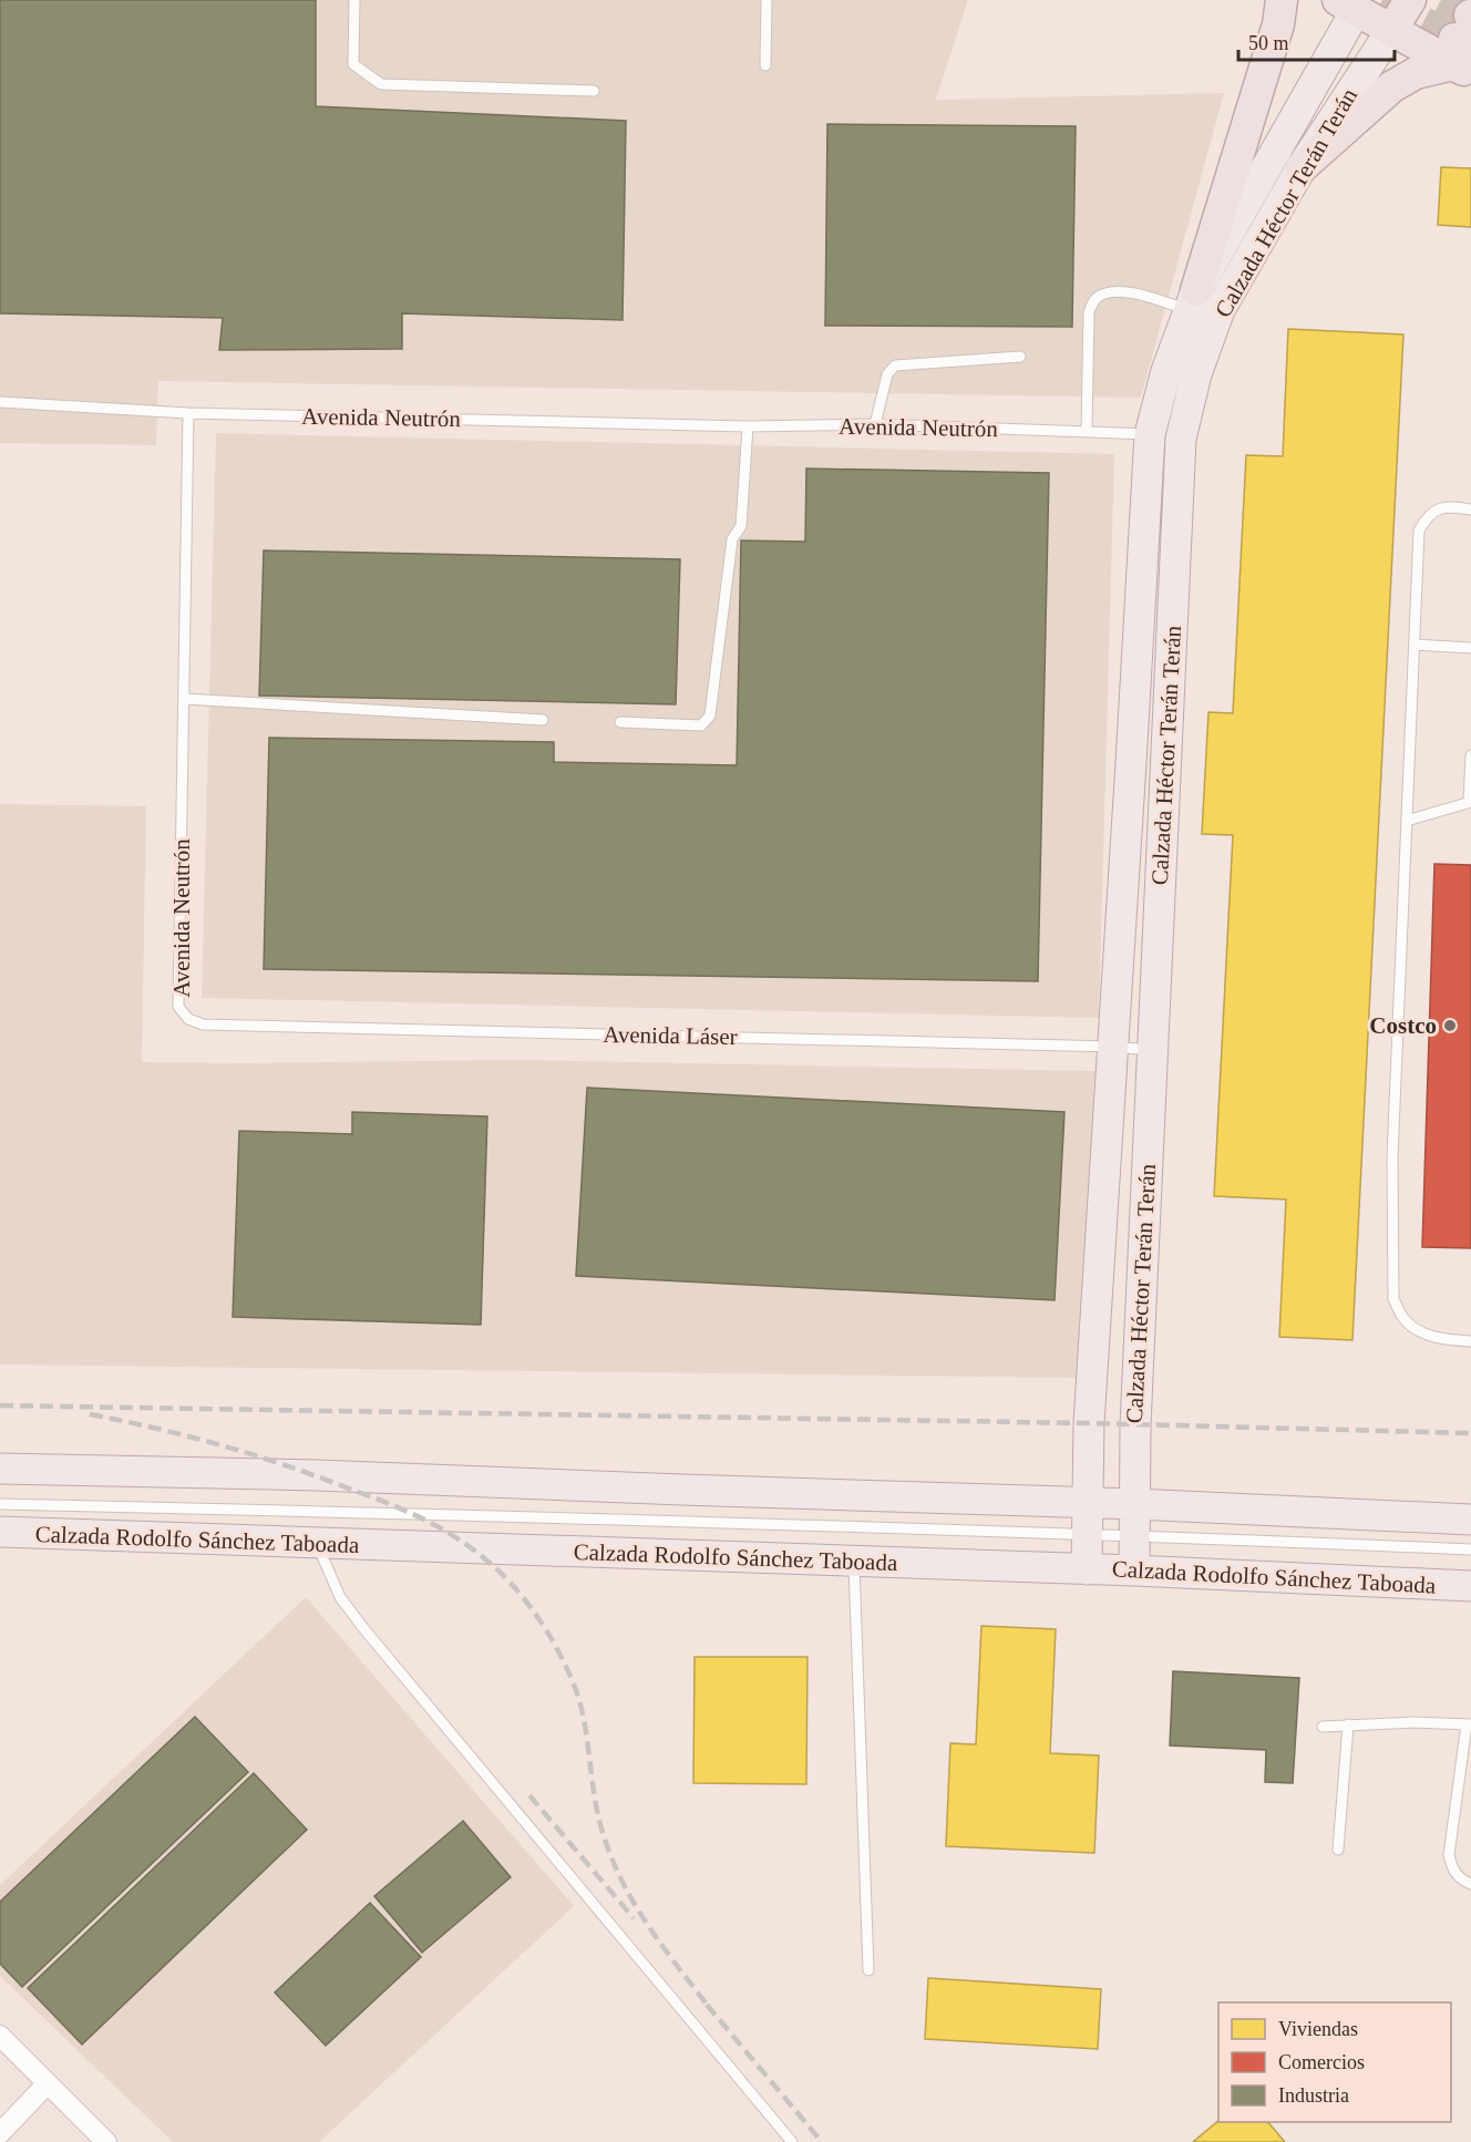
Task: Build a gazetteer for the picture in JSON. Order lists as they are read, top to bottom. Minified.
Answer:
{"streets":{"highway":["Calzada Héctor Terán Terán"],"main road":["Calzada Rodolfo Sánchez Taboada"],"lane":["Avenida Neutrón","Avenida Láser"]},"crossings":[["Calzada Héctor Terán Terán","Avenida Neutrón"],["Calzada Héctor Terán Terán","Avenida Láser"],["Calzada Héctor Terán Terán","Calzada Rodolfo Sánchez Taboada"],["Avenida Neutrón","Avenida Láser"]],"places":["Costco"],"legend":["Viviendas","Comercios","Industria"],"scale_bar":"50 m"}
